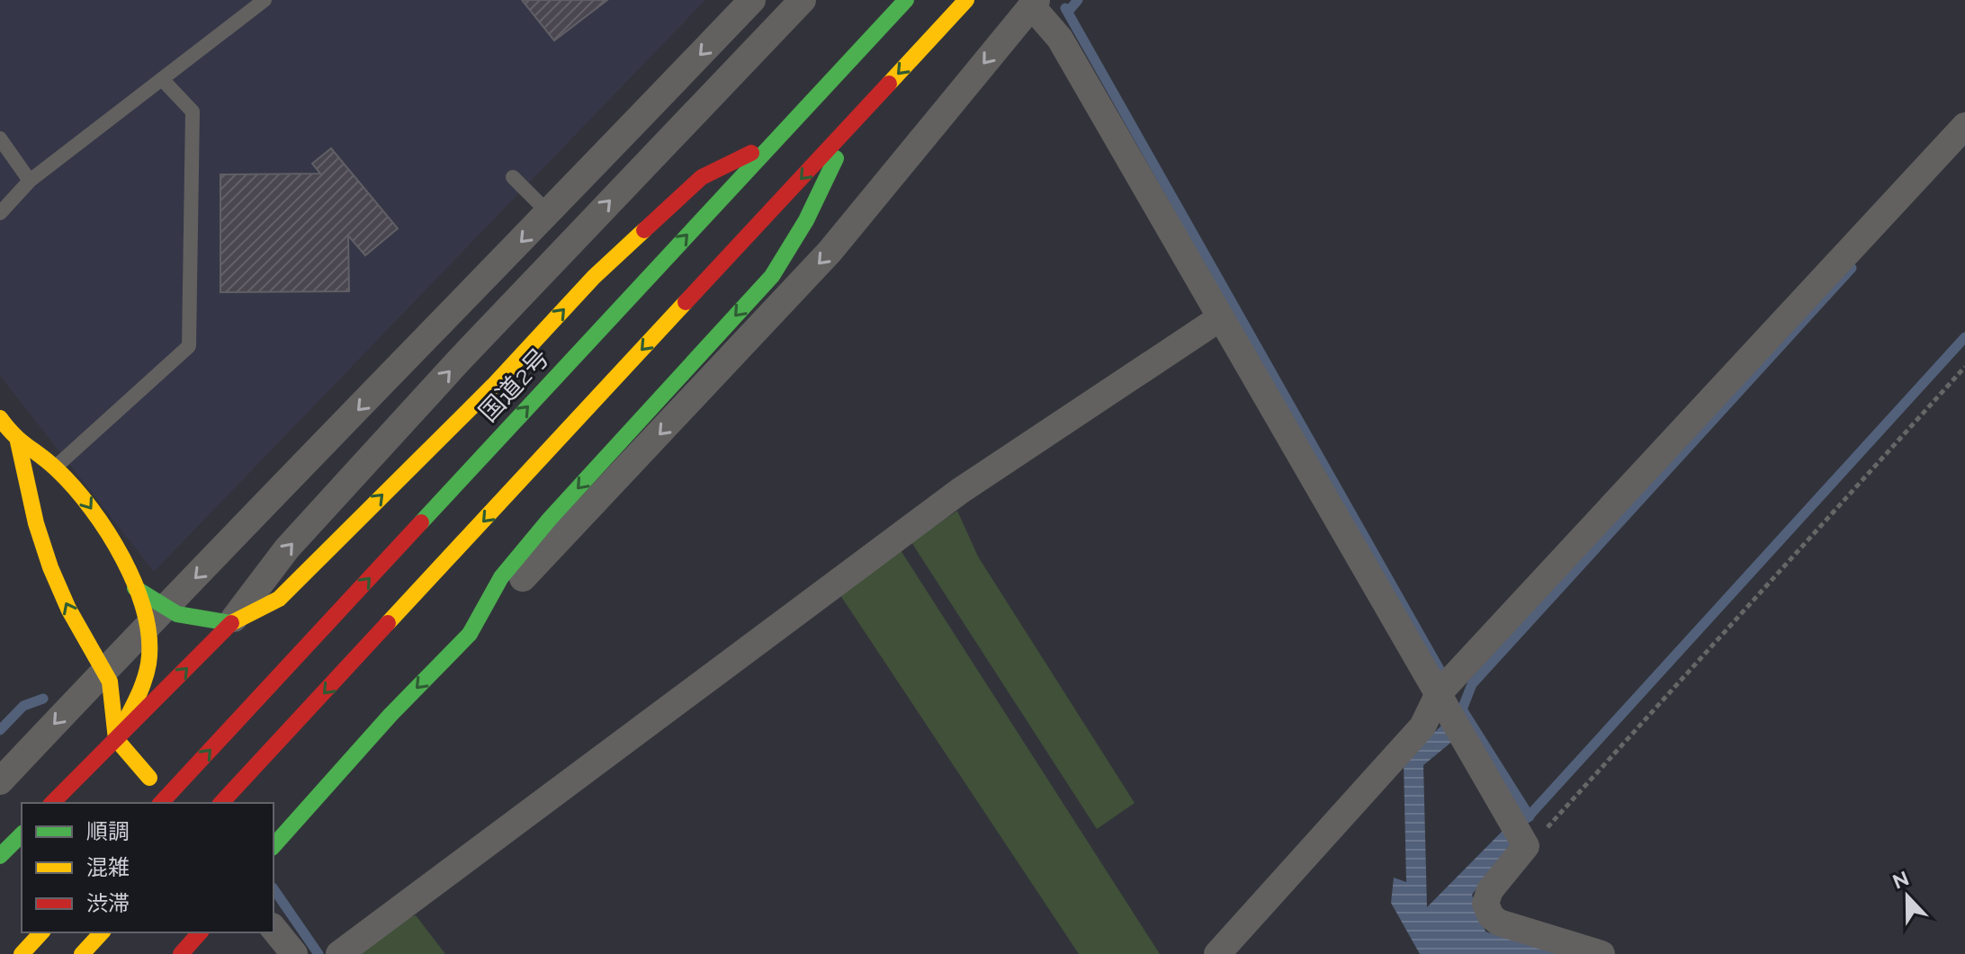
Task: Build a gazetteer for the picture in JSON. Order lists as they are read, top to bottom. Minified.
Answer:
{"streets":{"main road":["国道2号"]},"legend":["順調","混雑","渋滞"],"north":"top"}
